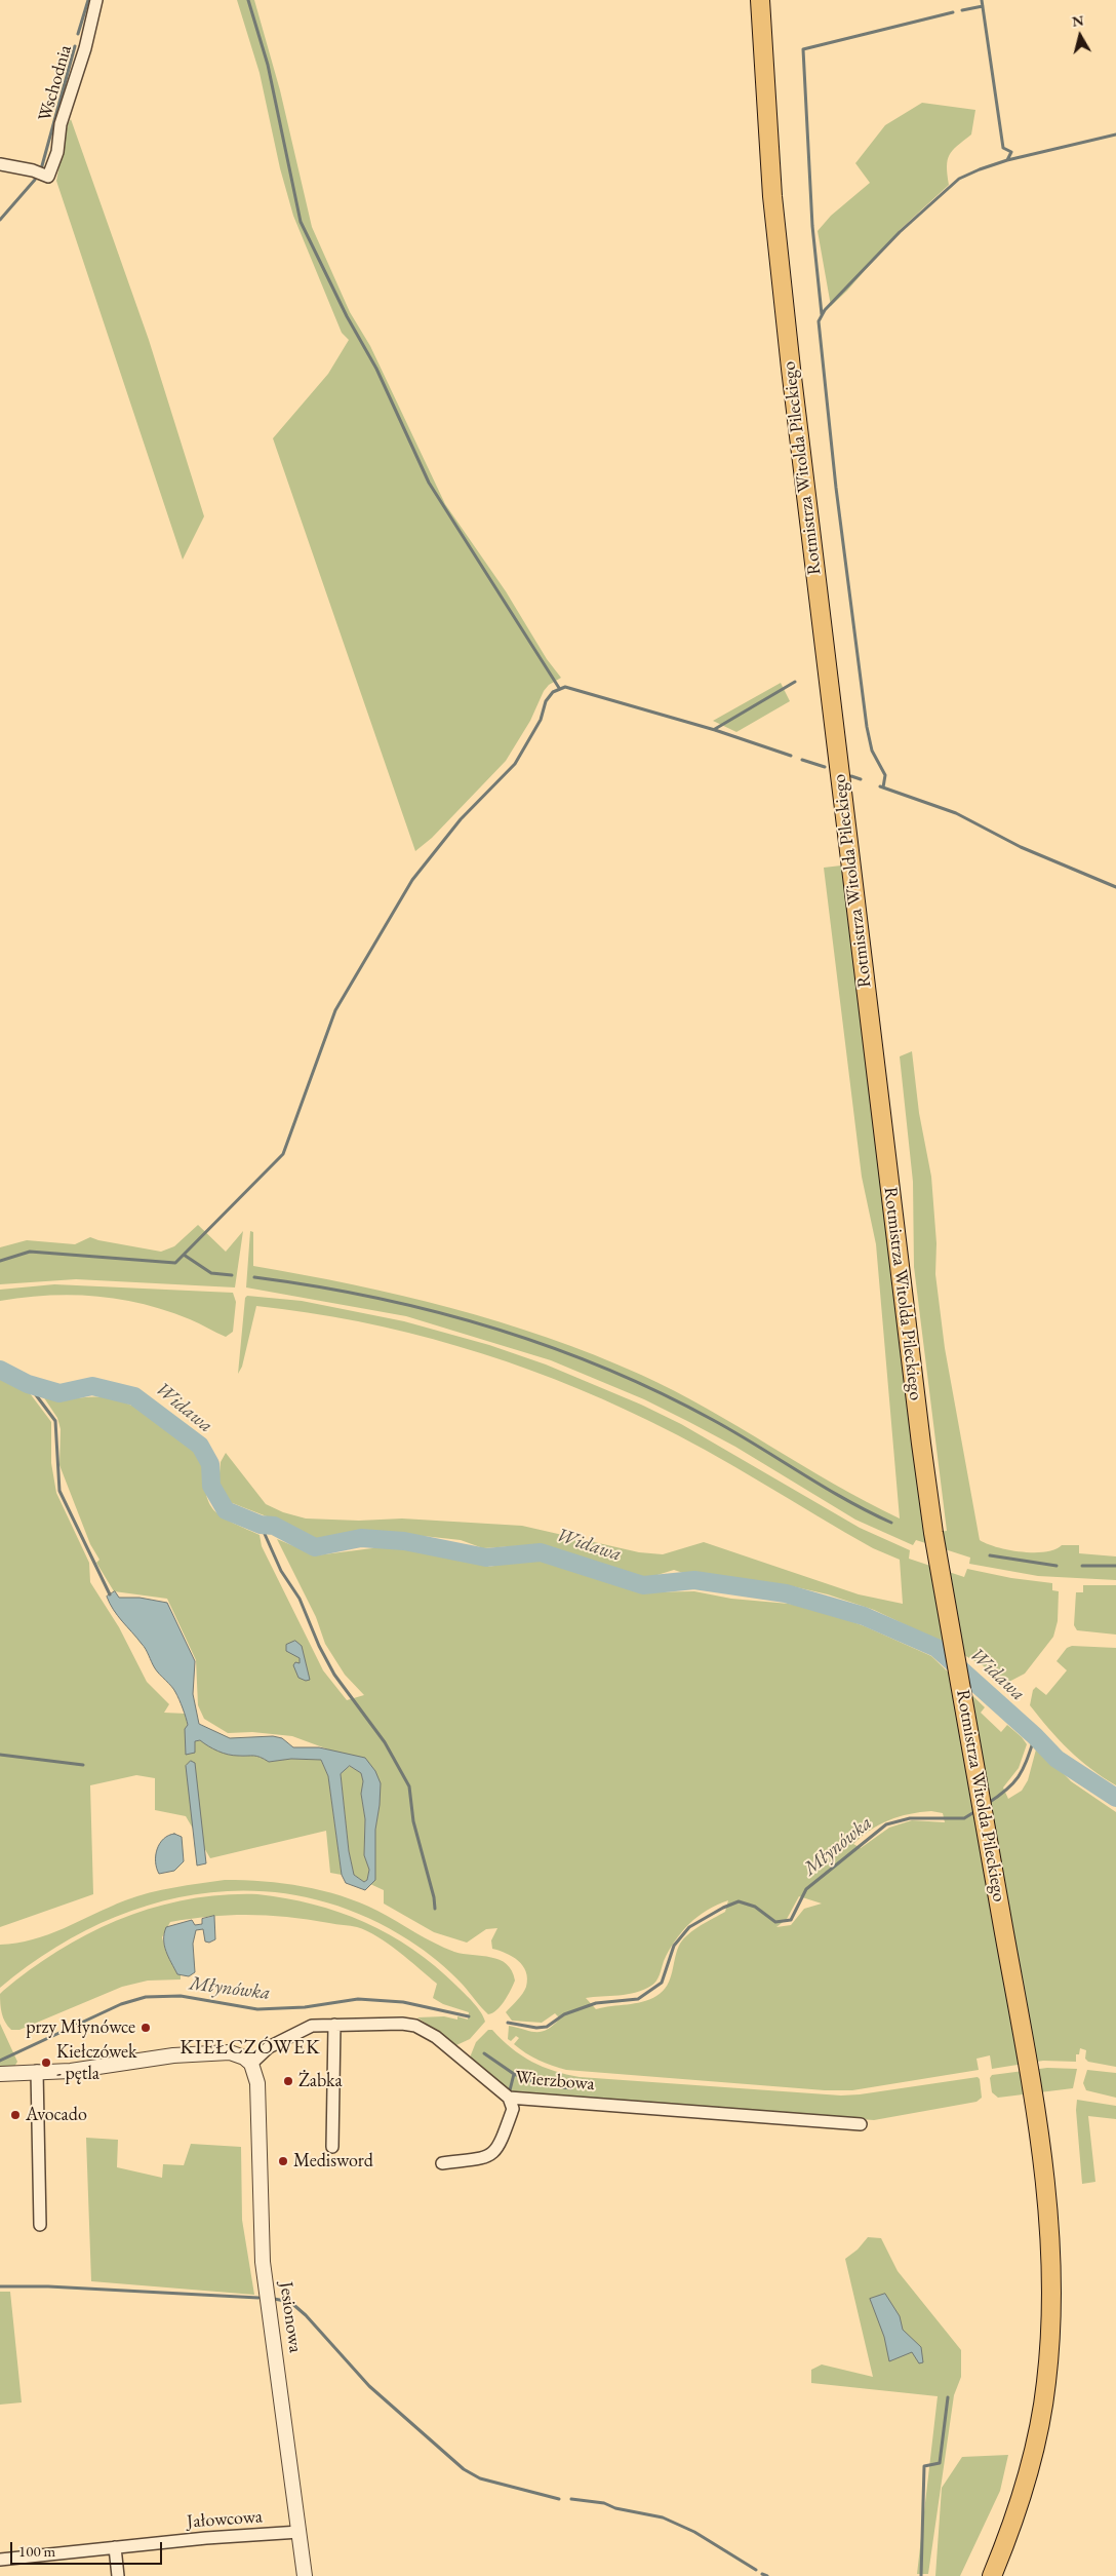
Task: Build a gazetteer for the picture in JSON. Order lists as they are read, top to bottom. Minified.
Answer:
{"streets":{"main road":["Rotmistrza Witolda Pileckiego"],"street":["Wschodnia","Wierzbowa","Jesionowa","Jałowcowa"]},"crossings":[["Wierzbowa","Jesionowa"],["Jesionowa","Jałowcowa"]],"districts":["KIEŁCZÓWEK"],"water":["Widawa","Młynówka"],"places":["przy Młynówce","Kiełczówek - pętla","Żabka","Avocado","Medisword"],"scale_bar":"100 m","north":"top"}
